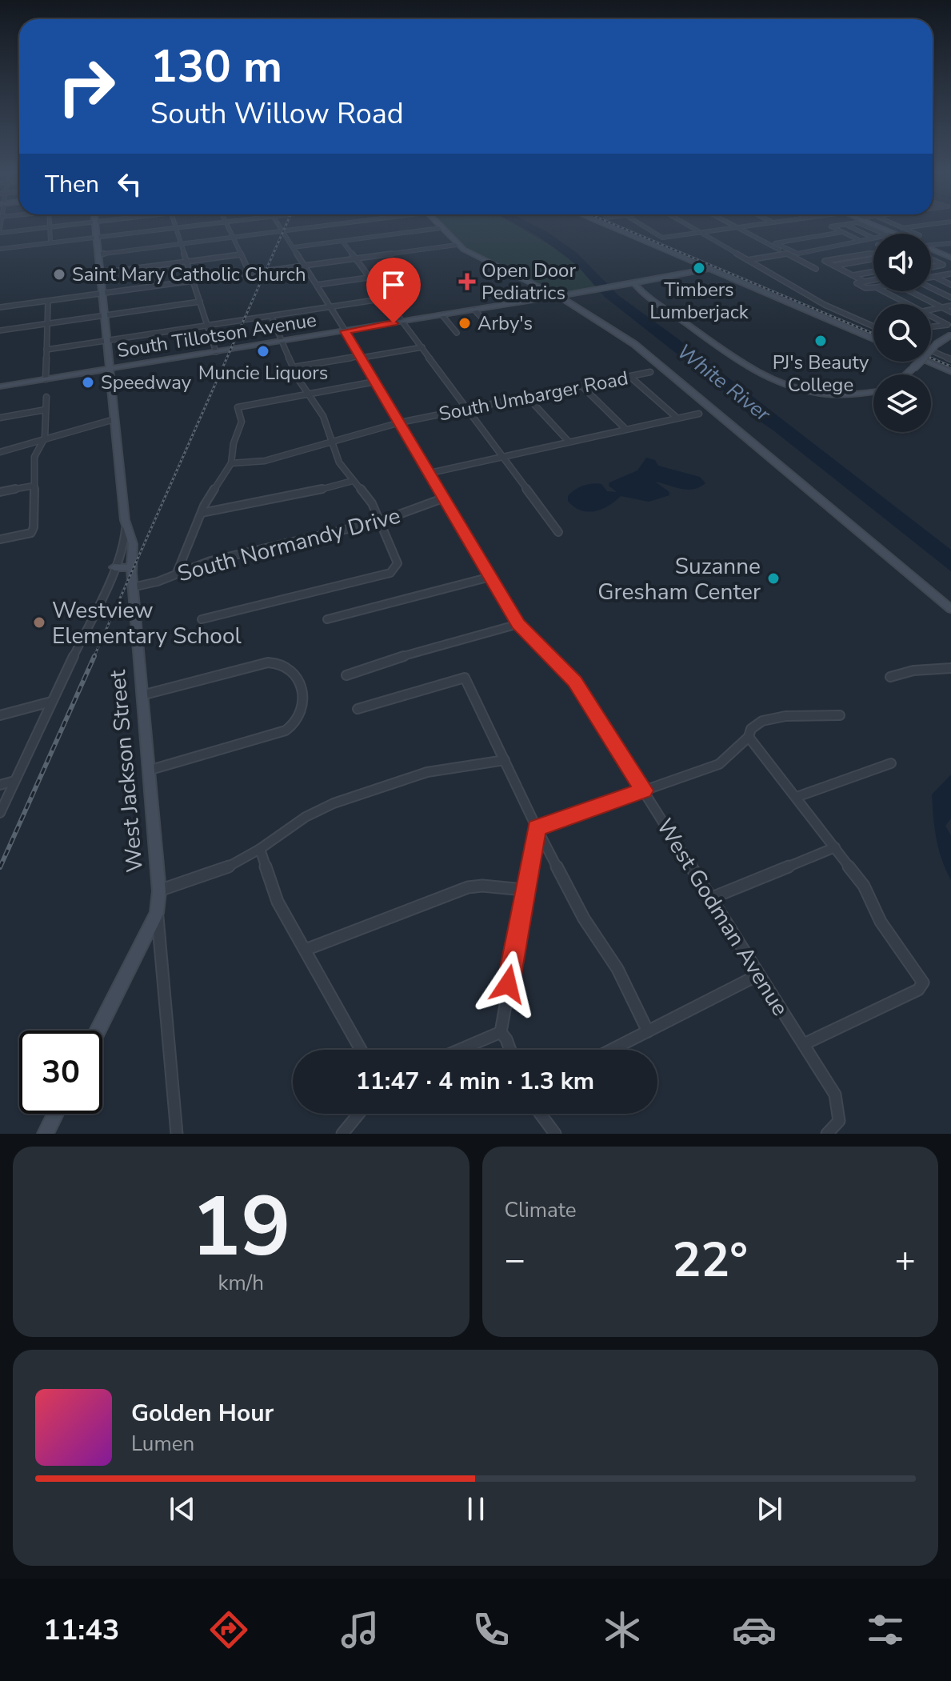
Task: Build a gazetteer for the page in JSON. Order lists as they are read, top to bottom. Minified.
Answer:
{"streets":{"main road":["South Tillotson Avenue","West Jackson Street"],"street":["South Umbarger Road","South Normandy Drive","West Godman Avenue"]},"crossings":[["South Tillotson Avenue","West Jackson Street"],["South Tillotson Avenue","West Godman Avenue"],["South Umbarger Road","West Godman Avenue"],["South Normandy Drive","West Jackson Street"],["South Normandy Drive","West Godman Avenue"]],"water":["White River"],"places":{"other":["Timbers Lumberjack","Saint Mary Catholic Church","Arby's","PJ's Beauty College","Muncie Liquors","Speedway","Suzanne Gresham Center","Westview Elementary School"],"health":["Open Door Pediatrics"]},"page":{"turn":["130 m","South Willow Road"],"then":"Then","limit":"30","trip":"11:47 · 4 min · 1.3 km","tile":[["19","km/h"],"Climate"],"heat":["−","22°","+"],"song":["Golden Hour","Lumen"],"tabs":"11:43"}}
